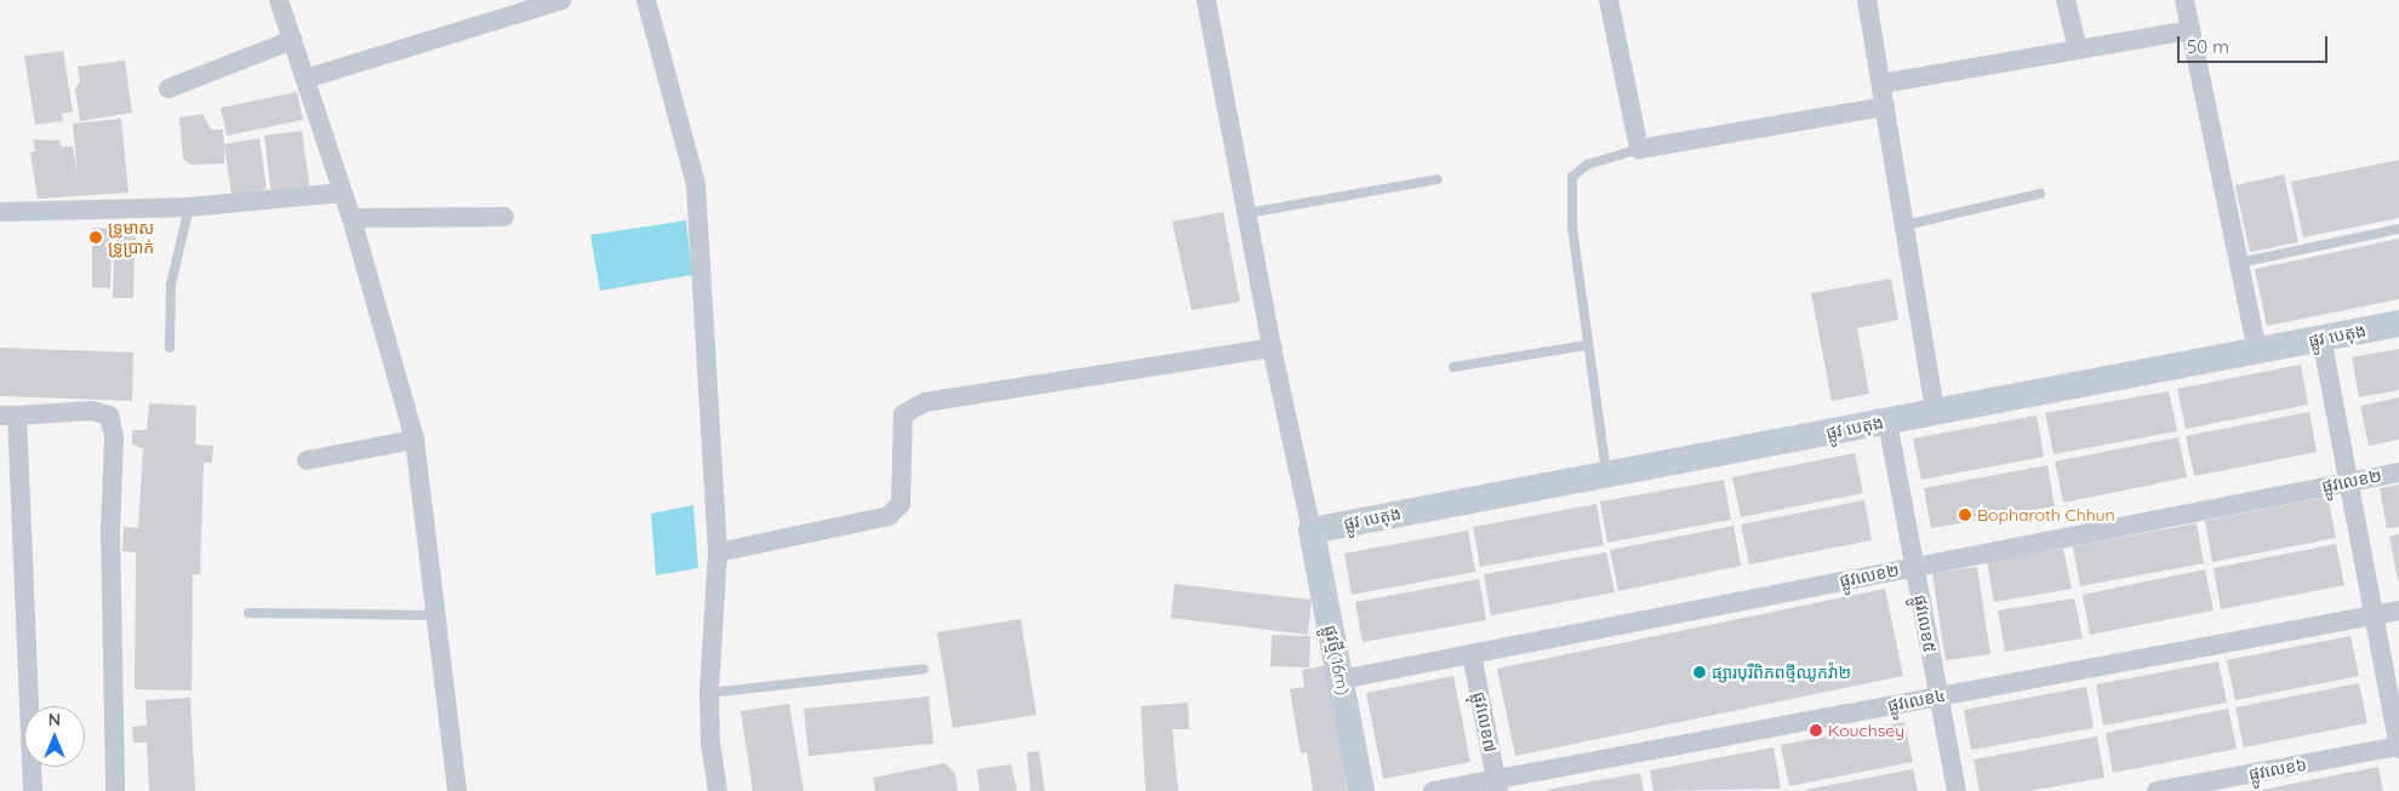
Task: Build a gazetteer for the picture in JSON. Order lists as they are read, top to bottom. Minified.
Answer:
{"streets":{"street":["ផ្លូវ បេតុង","ផ្លូវលេខ២","ផ្លូវលេខ៥","ផ្លូវថ្មី(16m)","ផ្លូវលេខ៤","ផ្លុវលេខ៧","ផ្លូវលេខ៦"]},"crossings":[["ផ្លូវ បេតុង","ផ្លូវលេខ៥"],["ផ្លូវ បេតុង","ផ្លូវថ្មី(16m)"],["ផ្លូវលេខ២","ផ្លូវលេខ៥"],["ផ្លូវលេខ២","ផ្លូវថ្មី(16m)"],["ផ្លូវលេខ២","ផ្លុវលេខ៧"],["ផ្លូវលេខ៥","ផ្លូវលេខ៤"],["ផ្លូវលេខ៤","ផ្លុវលេខ៧"]],"places":["ទ្រូមាស ទ្រូប្រាក់","Bopharoth Chhun","ផ្សារបុរីពិភពថ្មីឈូកវ៉ា២","Kouchsey"],"scale_bar":"50 m","north":"top"}
